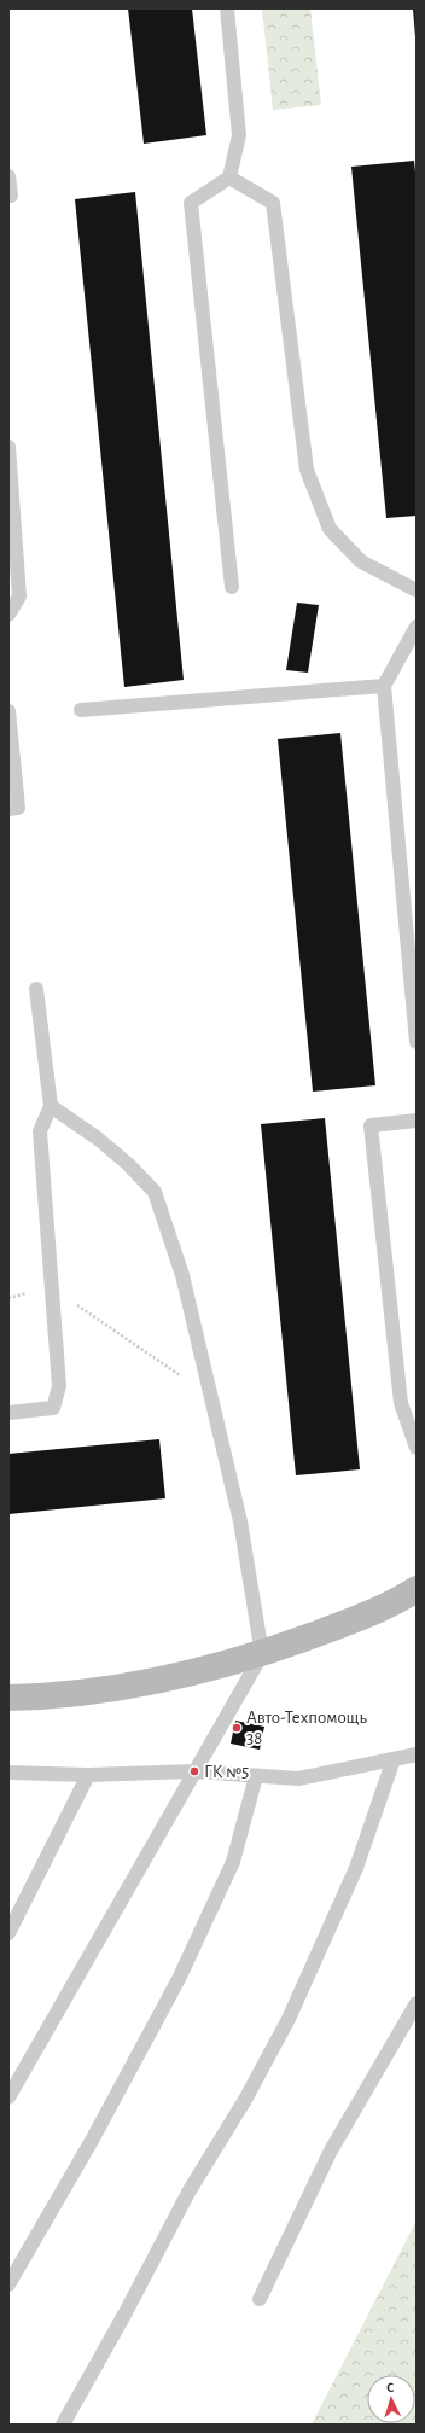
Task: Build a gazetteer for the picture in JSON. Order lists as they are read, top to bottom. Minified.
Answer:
{"places":["Авто-Техпомощь 38","ГК №5"],"north":"top"}
